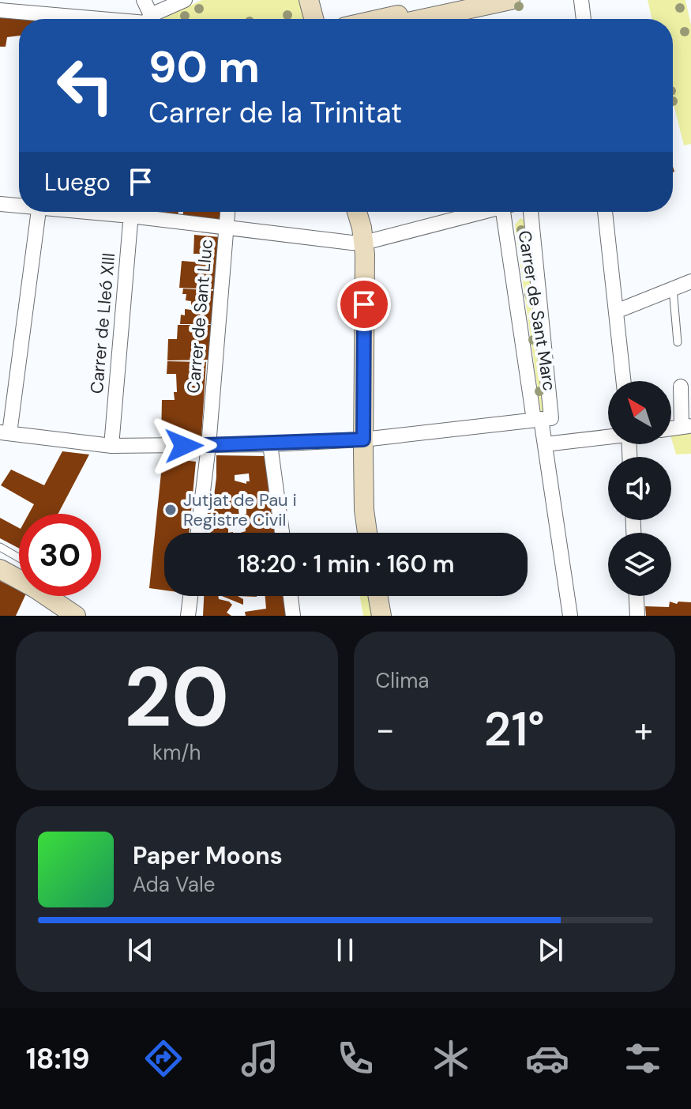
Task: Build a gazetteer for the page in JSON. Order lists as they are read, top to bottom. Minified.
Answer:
{"streets":{"street":["Carrer de Sant Marc","Carrer de Sant Lluc","Carrer de Lleó XIII"]},"places":["Jutjat de Pau i Registre Civil"],"north":"top left","page":{"turn":["90 m","Carrer de la Trinitat"],"then":"Luego","limit":"30","trip":"18:20 · 1 min · 160 m","tile":[["20","km/h"],"Clima"],"heat":["−","21°","+"],"song":["Paper Moons","Ada Vale"],"tabs":"18:19"}}
